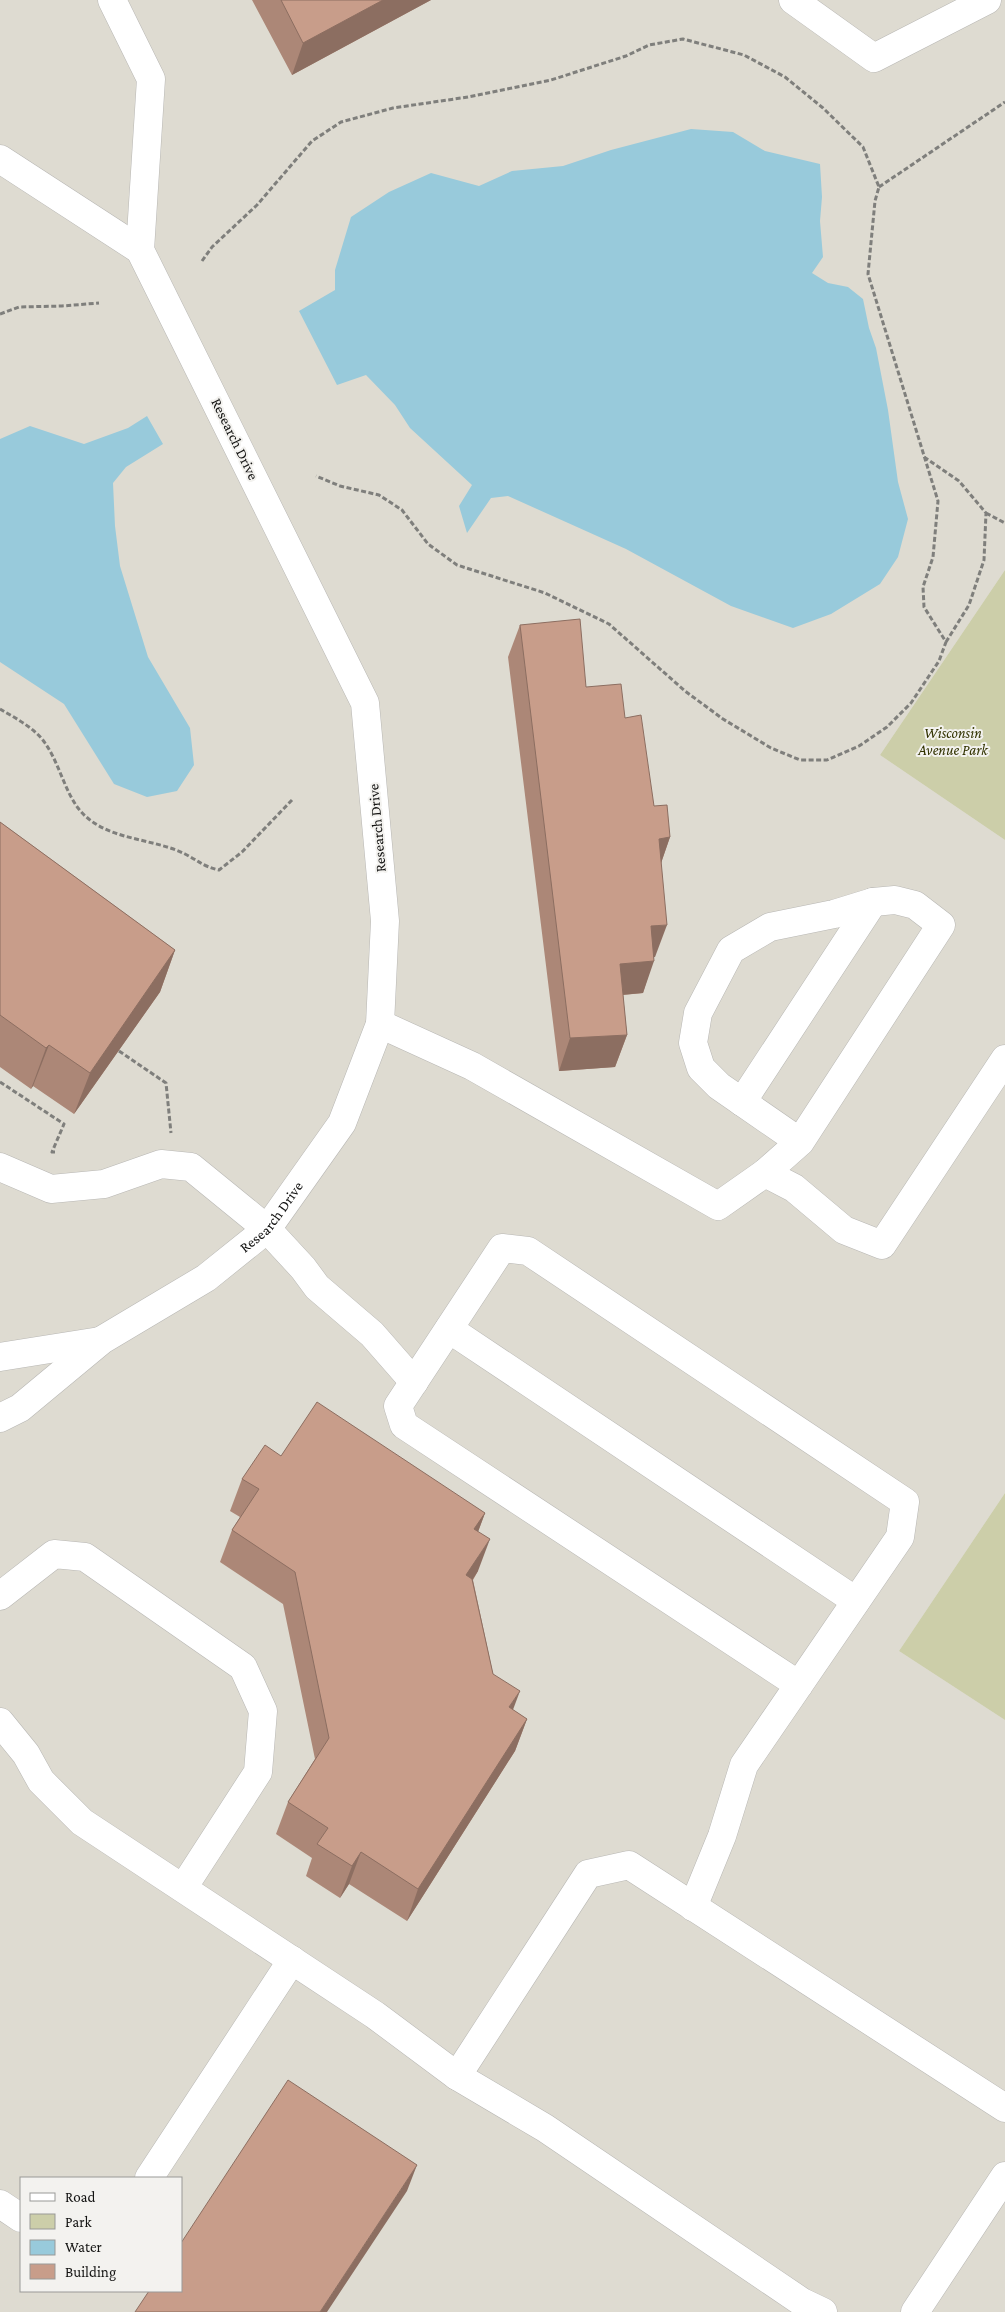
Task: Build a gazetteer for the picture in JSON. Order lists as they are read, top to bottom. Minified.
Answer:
{"streets":{"street":["Research Drive"]},"parks":["Wisconsin Avenue Park"],"legend":["Road","Park","Water","Building"]}
